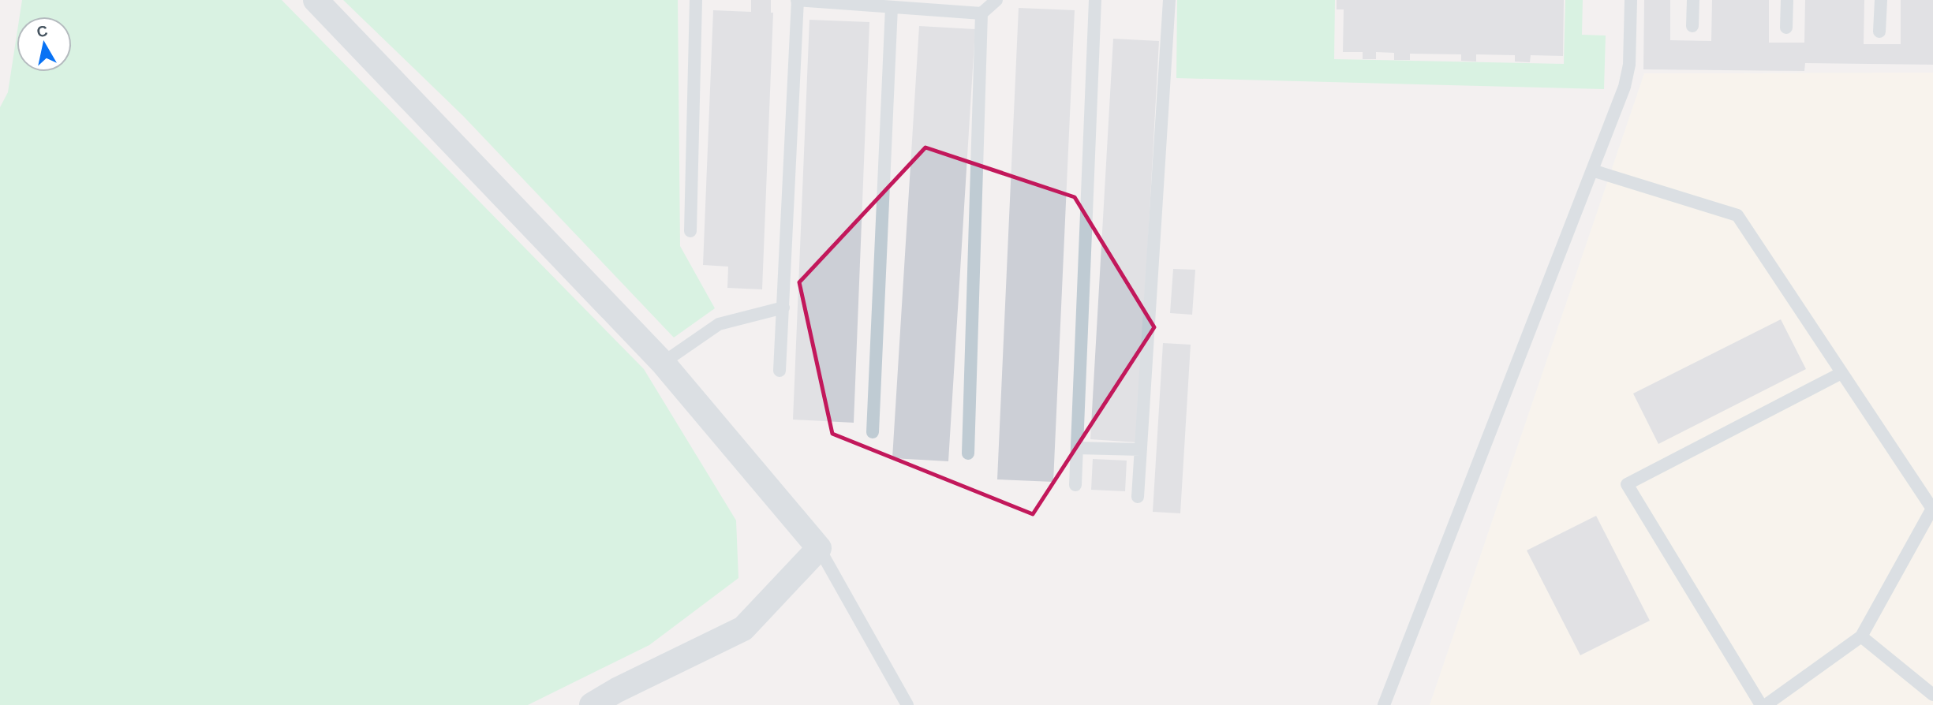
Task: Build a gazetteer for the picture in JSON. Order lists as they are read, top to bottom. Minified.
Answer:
{"north":"top"}
